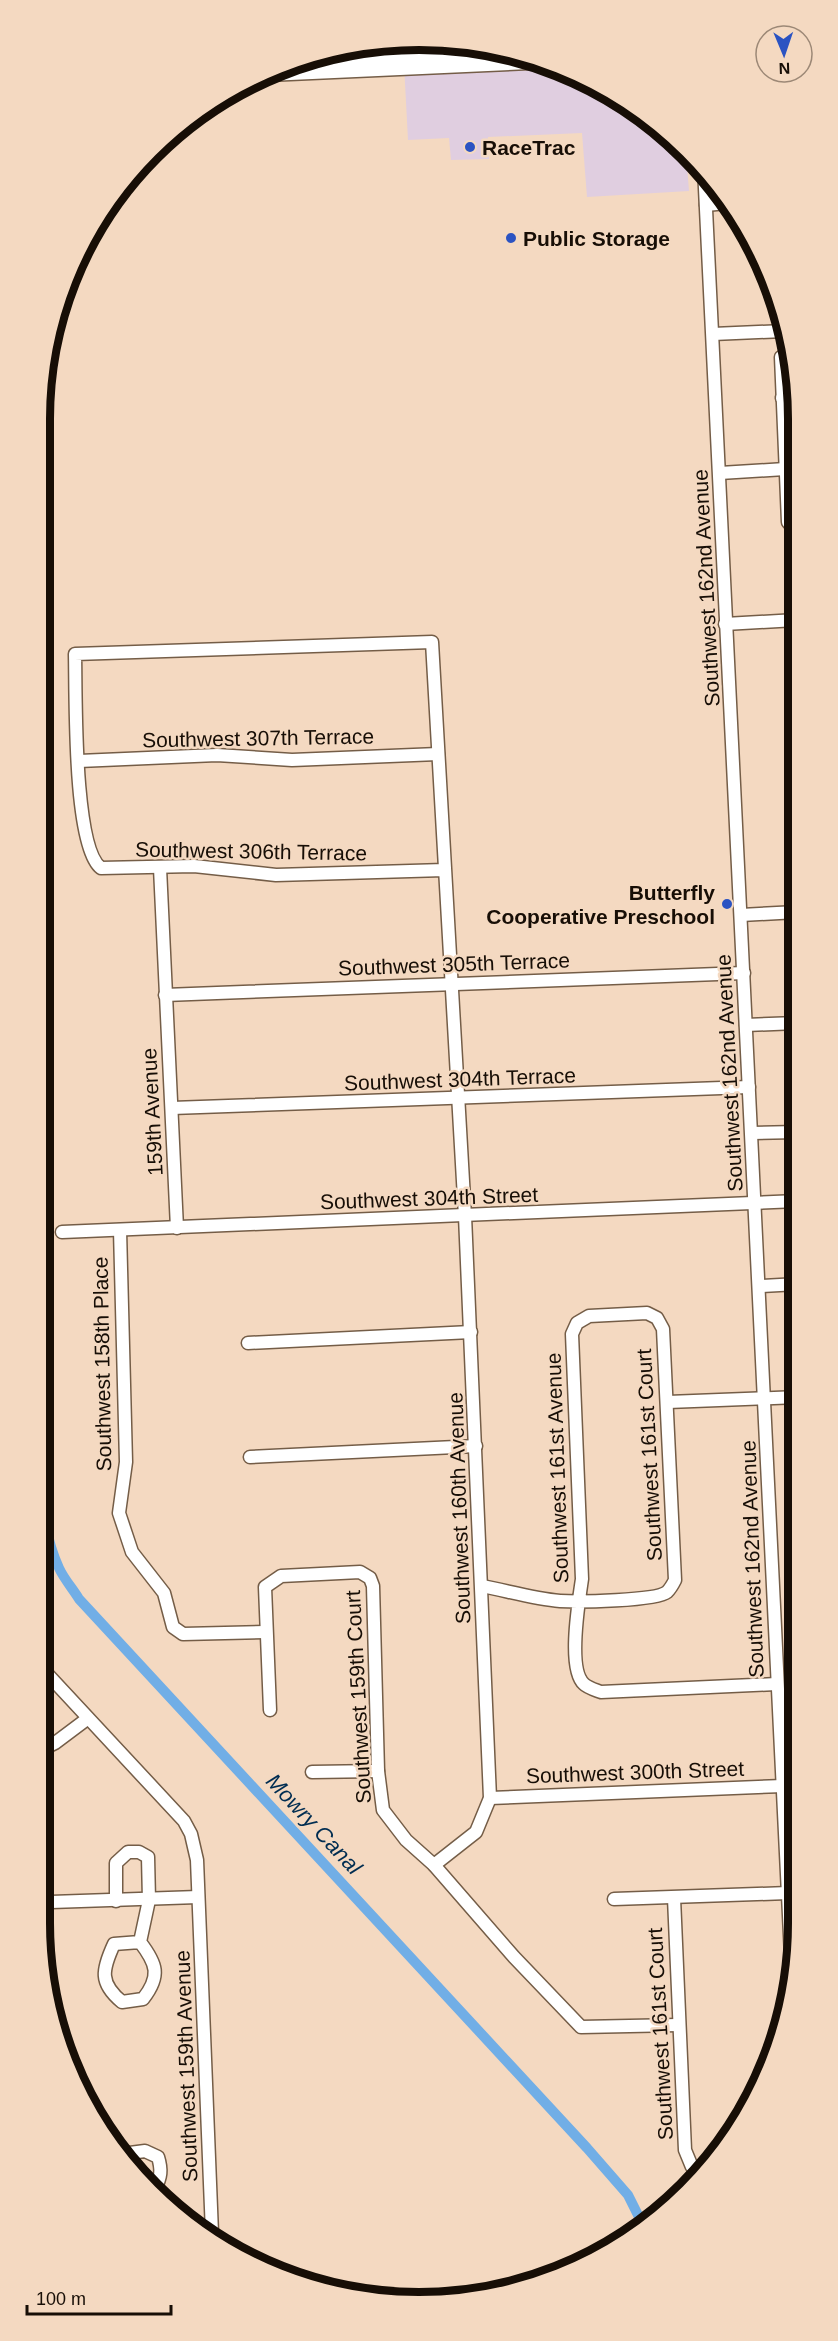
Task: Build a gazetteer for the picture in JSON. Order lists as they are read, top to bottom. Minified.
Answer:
{"streets":{"street":["Southwest 162nd Avenue","Southwest 307th Terrace","Southwest 306th Terrace","Southwest 305th Terrace","Southwest 304th Terrace","159th Avenue","Southwest 304th Street","Southwest 158th Place","Southwest 161st Court","Southwest 161st Avenue","Southwest 160th Avenue","Southwest 159th Court","Southwest 300th Street","Southwest 159th Avenue"]},"crossings":[["Southwest 162nd Avenue","Southwest 305th Terrace"],["Southwest 162nd Avenue","Southwest 304th Terrace"],["Southwest 162nd Avenue","Southwest 304th Street"],["Southwest 162nd Avenue","Southwest 161st Avenue"],["Southwest 162nd Avenue","Southwest 300th Street"],["Southwest 307th Terrace","Southwest 306th Terrace"],["Southwest 305th Terrace","159th Avenue"],["Southwest 305th Terrace","Southwest 160th Avenue"],["Southwest 304th Terrace","159th Avenue"],["Southwest 304th Terrace","Southwest 160th Avenue"],["159th Avenue","Southwest 304th Street"],["Southwest 304th Street","Southwest 158th Place"],["Southwest 304th Street","Southwest 160th Avenue"],["Southwest 158th Place","Southwest 159th Court"],["Southwest 161st Court","Southwest 161st Avenue"],["Southwest 161st Court","Southwest 159th Court"],["Southwest 160th Avenue","Southwest 300th Street"]],"water":["Mowry Canal"],"places":["RaceTrac","Public Storage","Butterfly Cooperative Preschool"],"scale_bar":"100 m","north":"bottom"}
